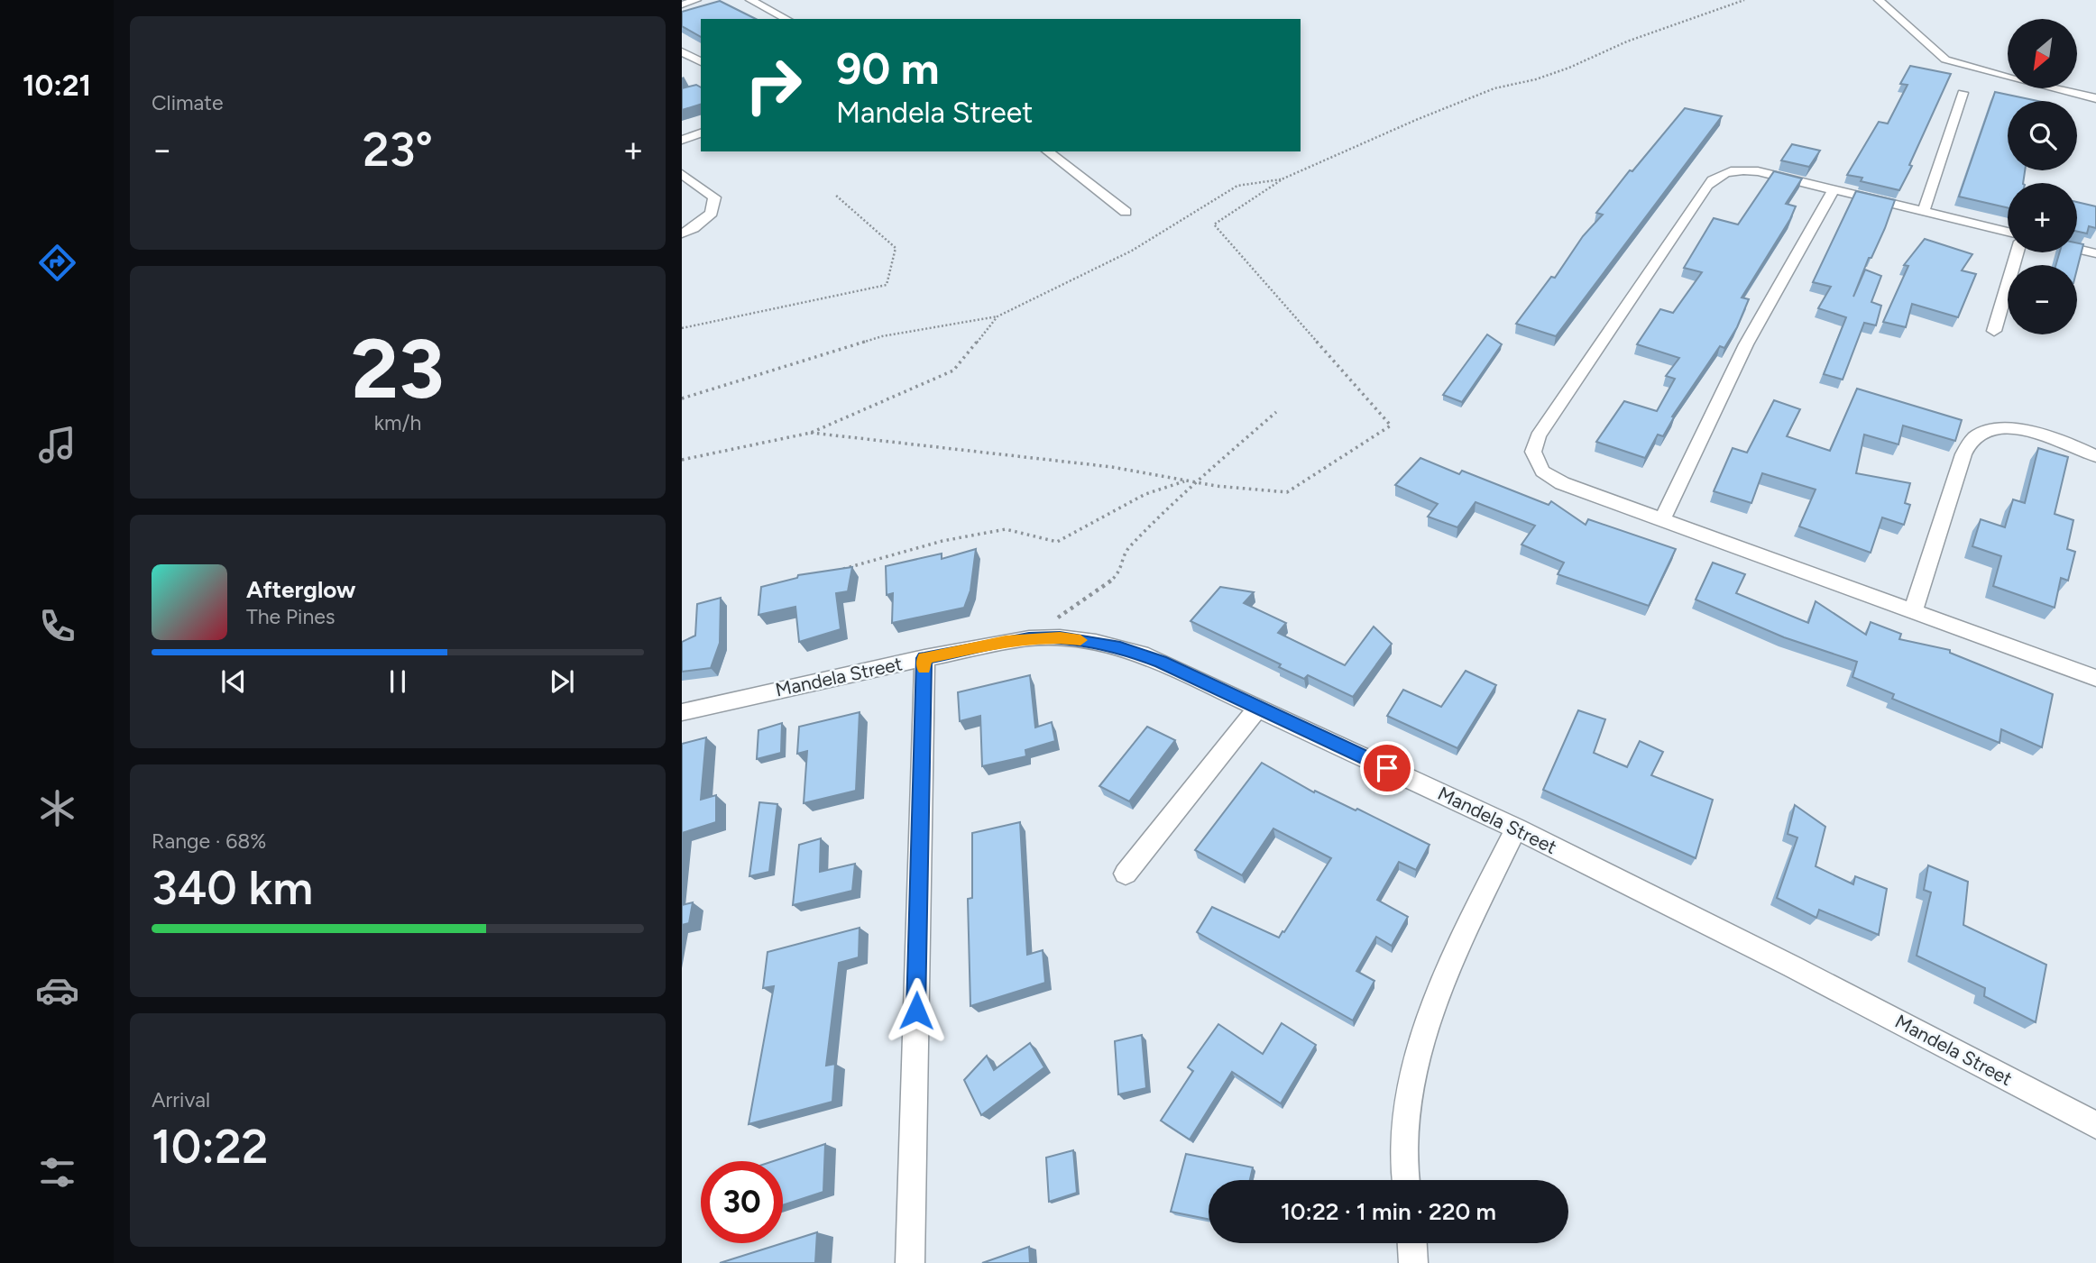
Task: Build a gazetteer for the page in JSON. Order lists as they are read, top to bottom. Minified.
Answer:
{"streets":{"street":["Mandela Street"]},"north":"bottom left","page":{"tabs":"10:21","tile":["Climate",["23","km/h"],["Range · 68%","340 km"],["Arrival","10:22"]],"map_buttons":["+","−"],"turn":["90 m","Mandela Street"],"heat":["−","23°","+"],"song":["Afterglow","The Pines"],"limit":"30","trip":"10:22 · 1 min · 220 m"}}
